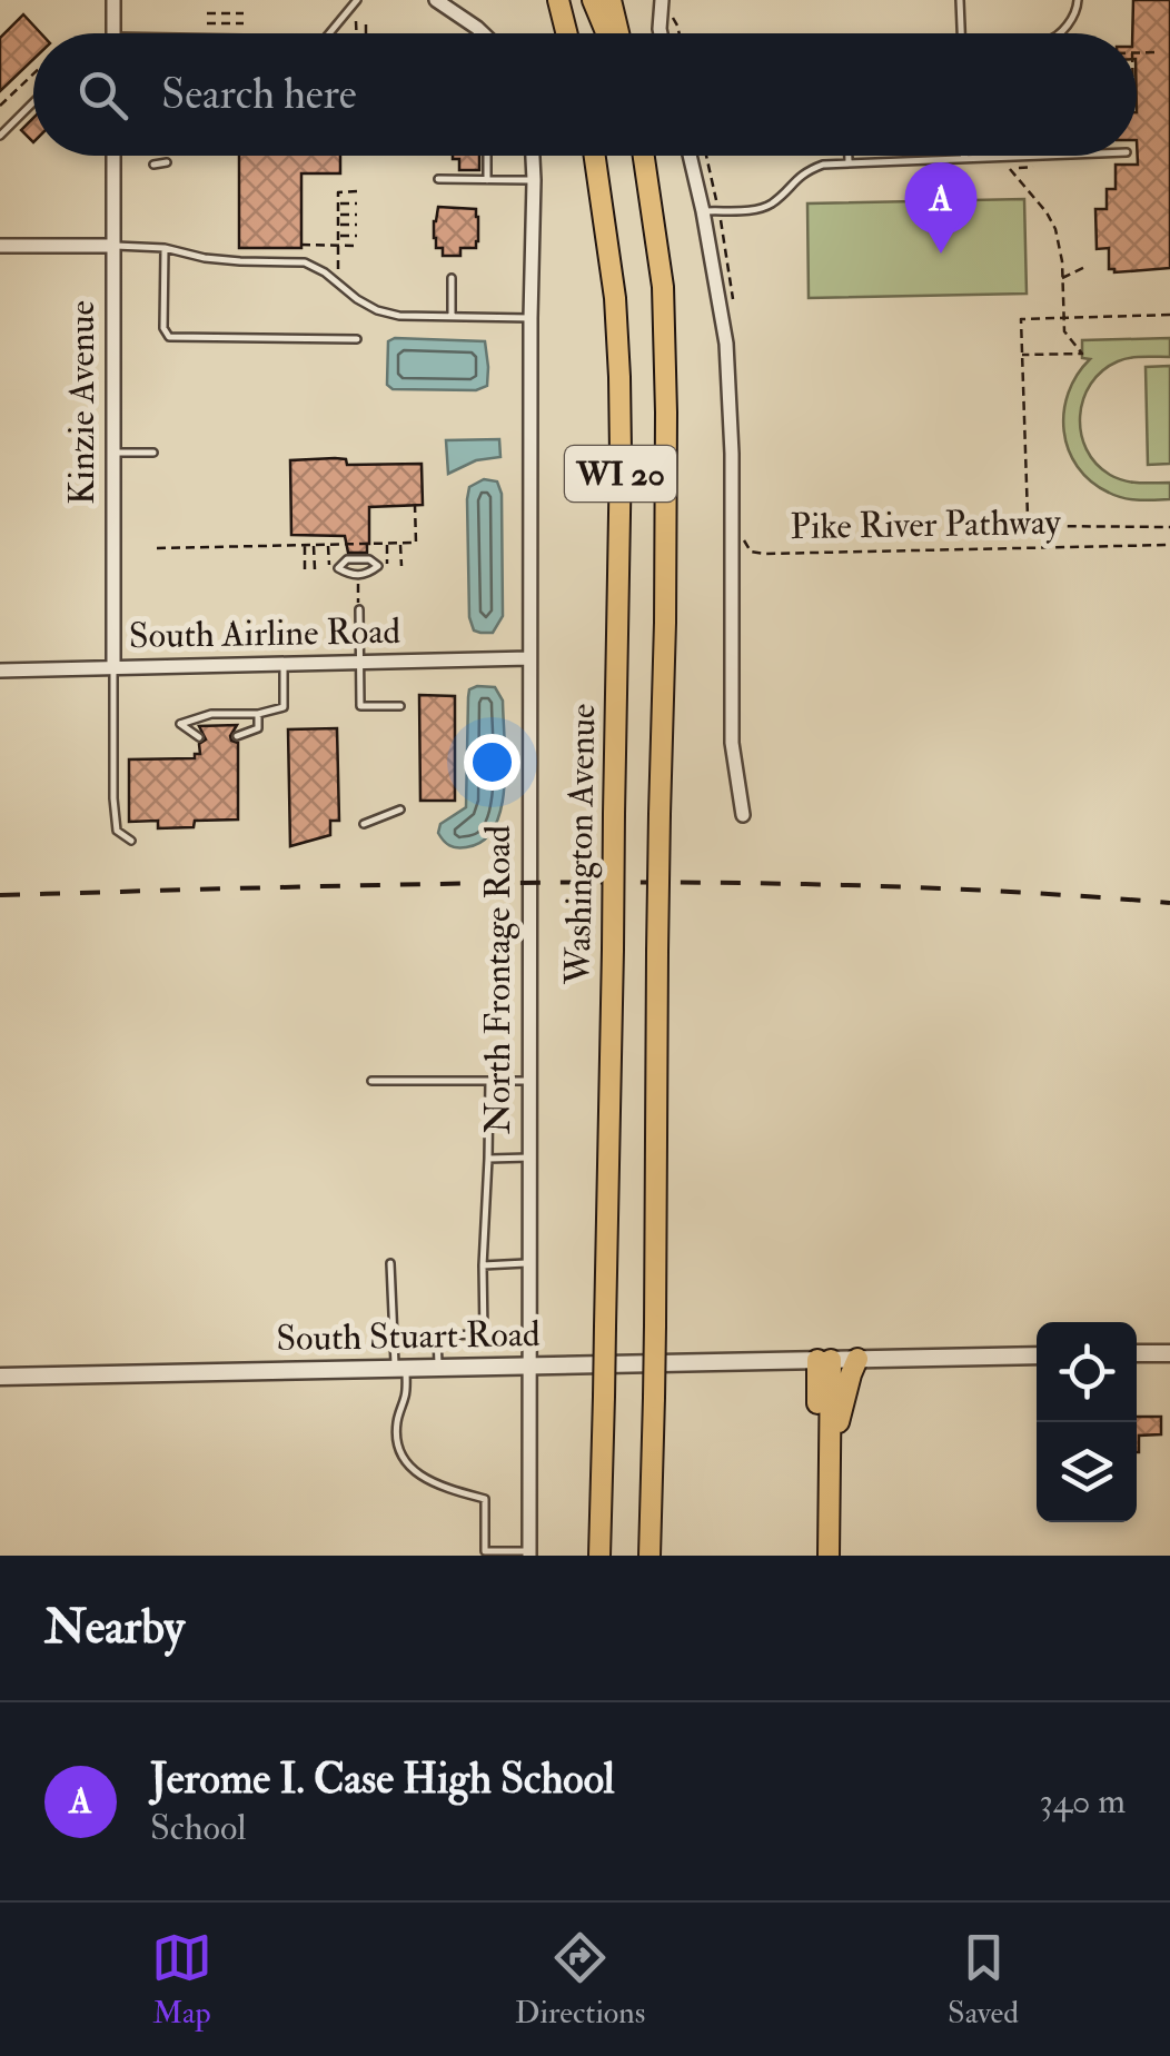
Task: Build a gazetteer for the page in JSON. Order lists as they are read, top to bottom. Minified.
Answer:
{"streets":{"main road":["WI 20","Washington Avenue"],"street":["Kinzie Avenue","South Airline Road","North Frontage Road","South Stuart Road"],"path":["Pike River Pathway"]},"crossings":[["Kinzie Avenue","South Airline Road"],["South Airline Road","North Frontage Road"],["North Frontage Road","South Stuart Road"]],"page":{"search":"Search here","pins":"A","heading":"Nearby","list":[{"mark":"A","name":"Jerome I. Case High School","note":"School","value":"340 m"}],"nav":["Map","Directions","Saved"]}}
